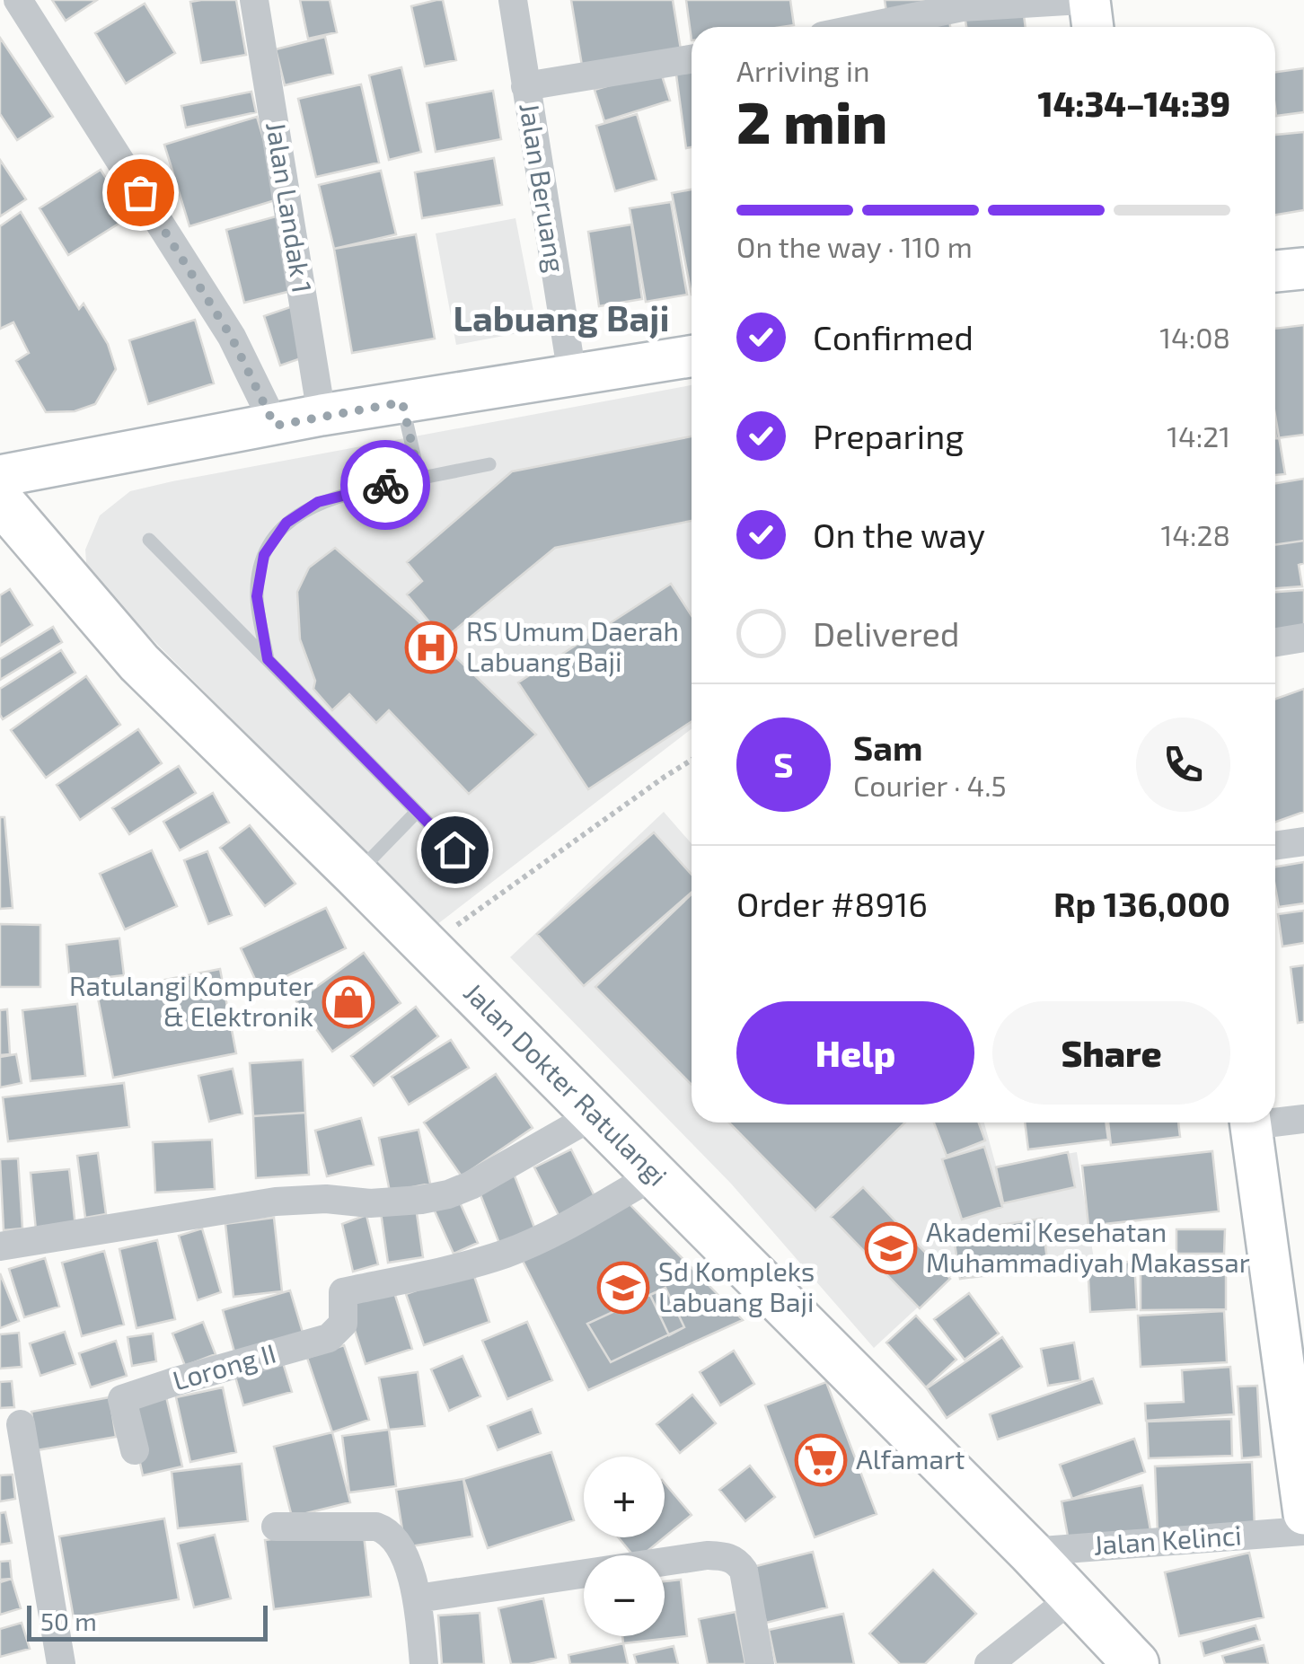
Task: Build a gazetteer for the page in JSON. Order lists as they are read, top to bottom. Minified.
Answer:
{"streets":{"main road":["Jalan Dokter Ratulangi"],"street":["Jalan Beruang","Jalan Landak 1","Lorong II","Jalan Kelinci"]},"crossings":[["Jalan Dokter Ratulangi","Lorong II"],["Jalan Dokter Ratulangi","Jalan Kelinci"]],"districts":["Labuang Baji"],"places":{"hospital":["RS Umum Daerah Labuang Baji"],"shop":["Ratulangi Komputer & Elektronik"],"school or university":["Akademi Kesehatan Muhammadiyah Makassar","Sd Kompleks Labuang Baji"],"supermarket":["Alfamart"]},"scale_bar":"50 m","page":{"heading":["2 min","Arriving in","14:34–14:39"],"panel":["Sam","Courier · 4.5","Order #8916","Rp 136,000"],"bar":"On the way · 110 m","list":[["Confirmed","14:08"],["Preparing","14:21"],["On the way","14:28"],"Delivered"],"round":"S","buttons":["Help","Share"],"map_buttons":["+","−"],"scale":"50 m"}}
